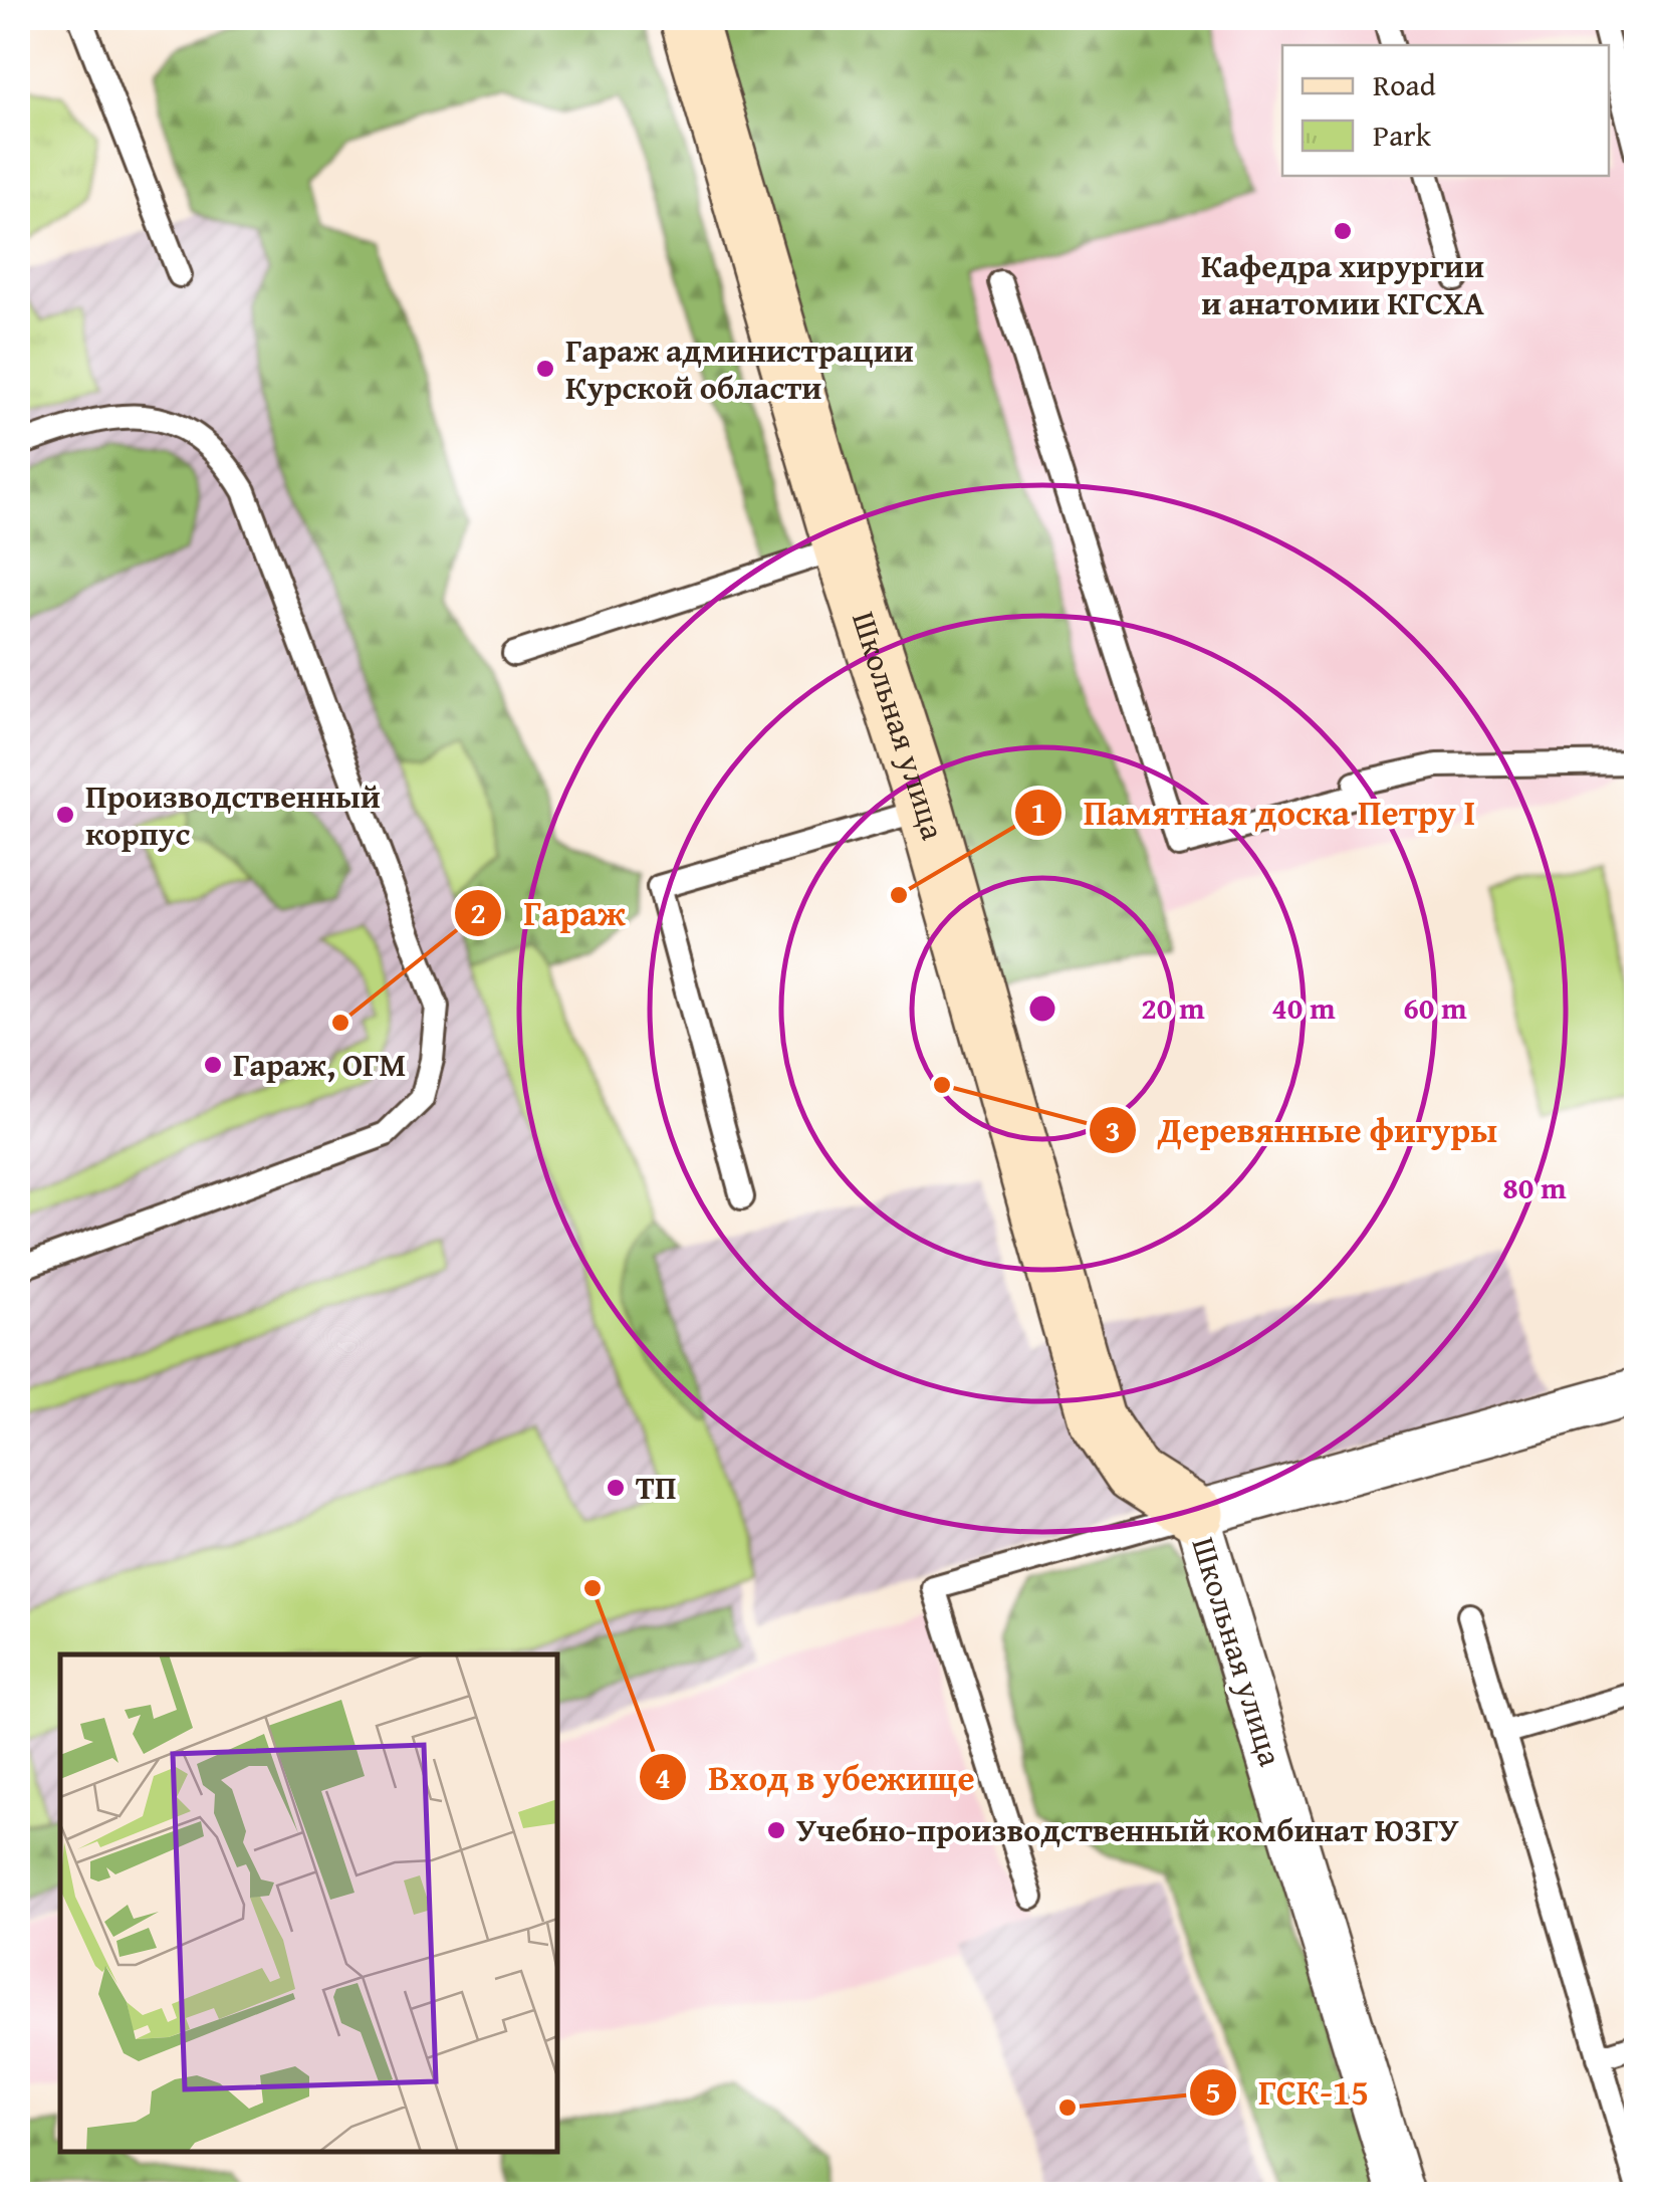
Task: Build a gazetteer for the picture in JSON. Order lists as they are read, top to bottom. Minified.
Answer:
{"streets":{"street":["Школьная улица"]},"places":["Кафедра хирургии и анатомии КГСХА","Гараж администрации Курской области","Производственный корпус","Памятная доска Петру I","Гараж","Гараж, ОГМ","Деревянные фигуры","ТП","Вход в убежище","Учебно-производственный комбинат ЮЗГУ","ГСК-15"],"legend":["Road","Park"],"rings":["20 m","40 m","60 m","80 m"]}
